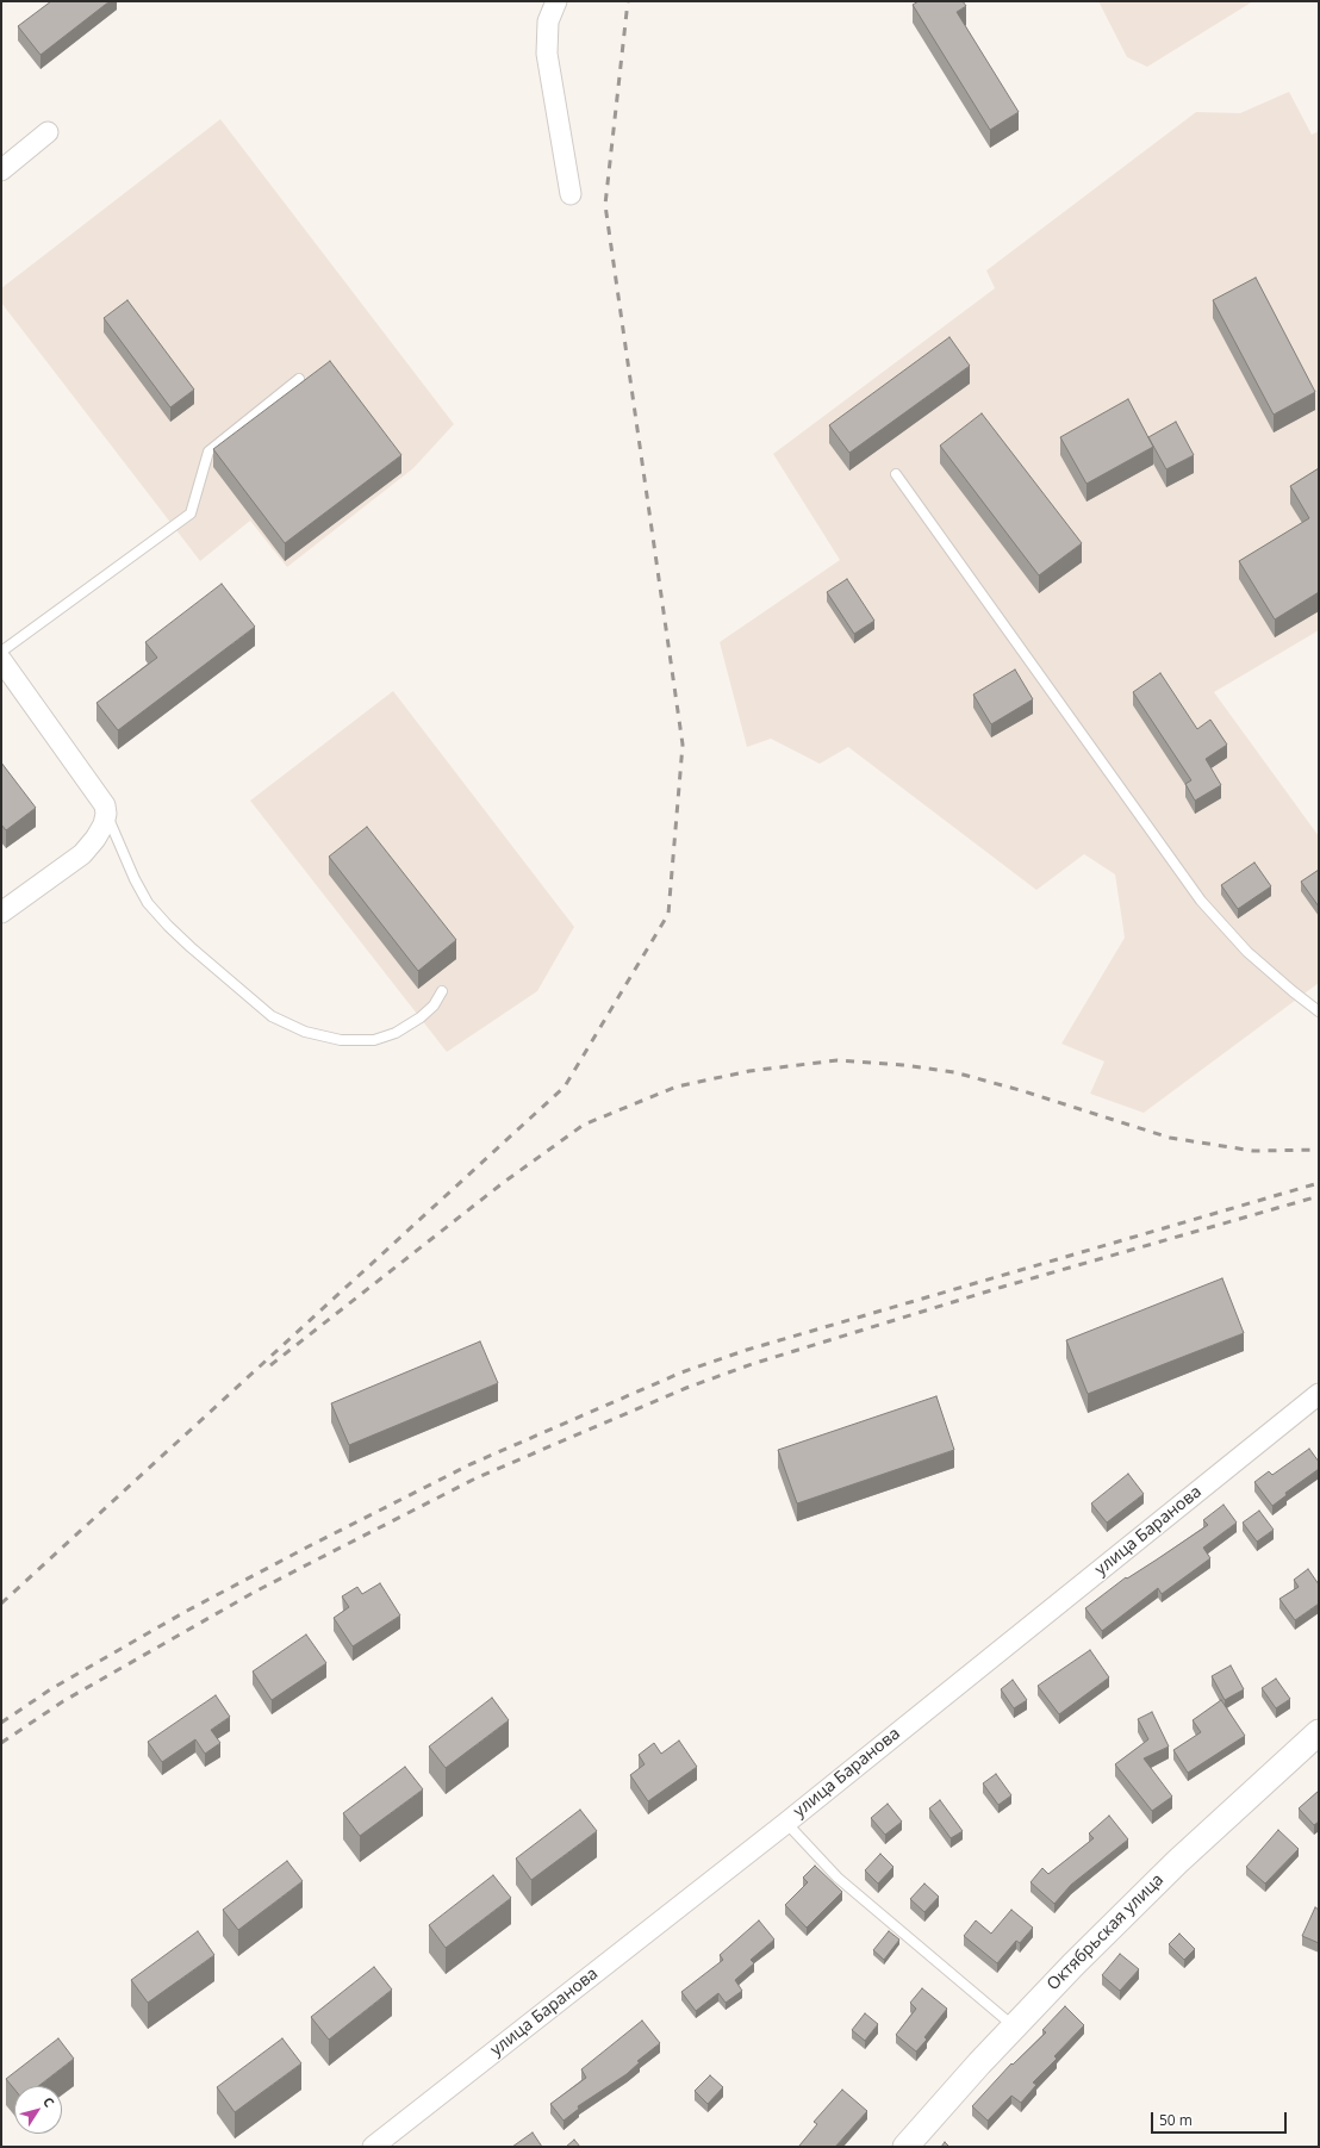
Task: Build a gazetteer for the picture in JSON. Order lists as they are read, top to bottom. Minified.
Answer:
{"streets":{"street":["улица Баранова","Октябрьская улица"]},"scale_bar":"50 m","north":"top right"}
